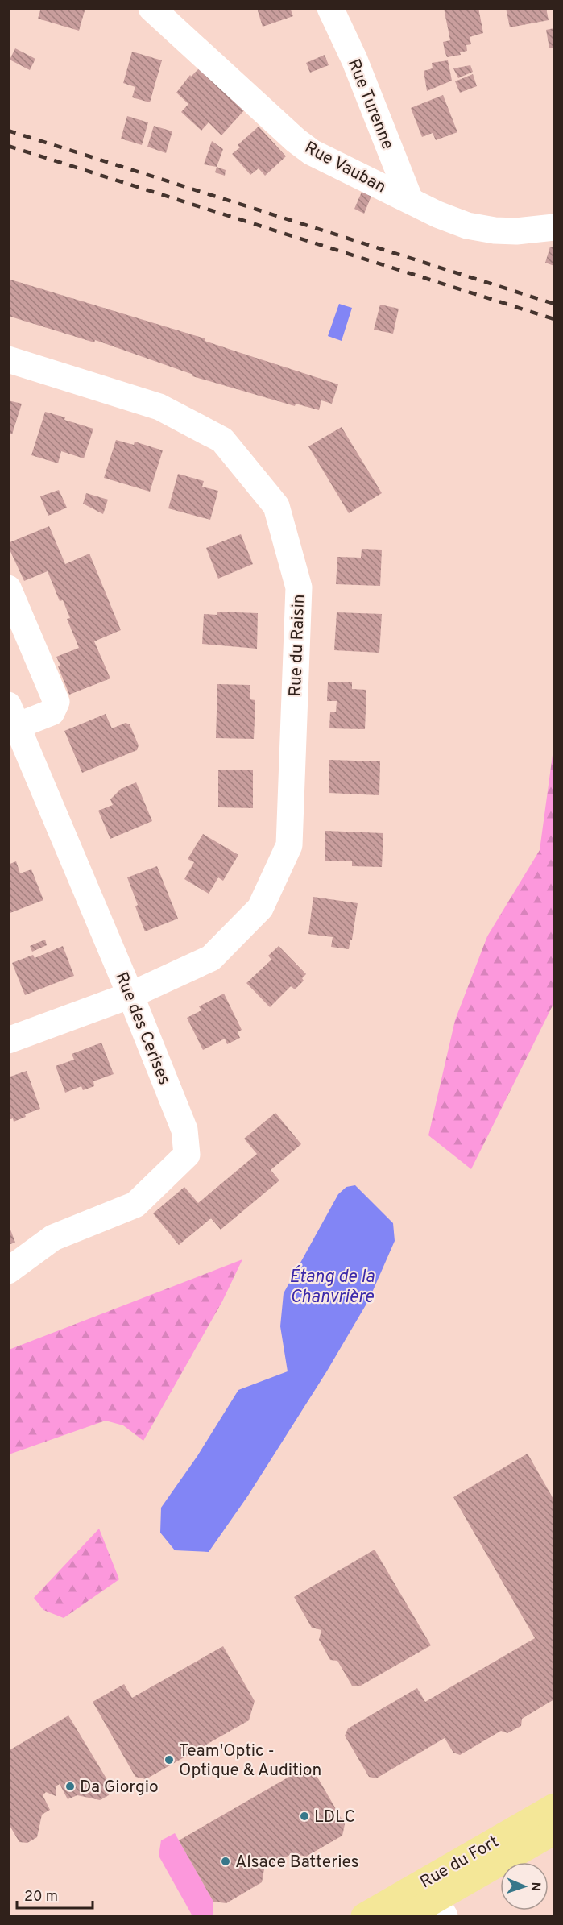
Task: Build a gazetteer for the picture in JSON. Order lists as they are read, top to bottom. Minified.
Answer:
{"streets":{"main road":["Rue du Fort"],"street":["Rue Turenne","Rue Vauban","Rue du Raisin","Rue des Cerises"]},"crossings":[["Rue Turenne","Rue Vauban"],["Rue du Raisin","Rue des Cerises"]],"water":["Étang de la Chanvrière"],"places":["Team'Optic - Optique & Audition","Da Giorgio","LDLC","Alsace Batteries"],"scale_bar":"20 m","north":"right"}
